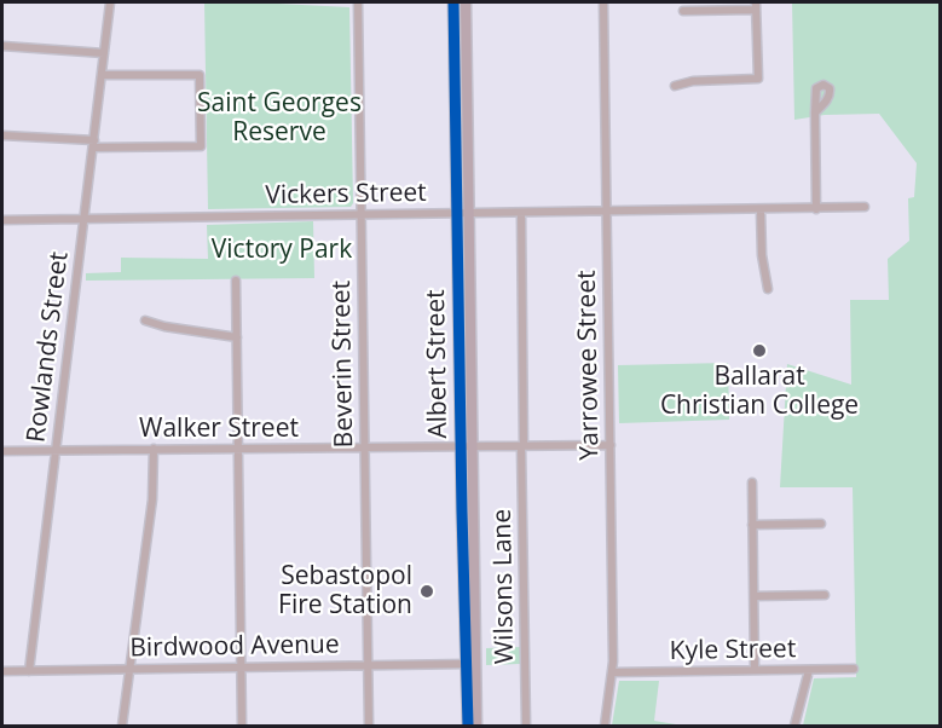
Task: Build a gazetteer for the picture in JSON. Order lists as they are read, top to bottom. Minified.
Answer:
{"streets":{"highway":["Albert Street"],"street":["Vickers Street","Rowlands Street","Beverin Street","Yarrowee Street","Walker Street","Wilsons Lane","Birdwood Avenue","Kyle Street"]},"crossings":[["Vickers Street","Rowlands Street"],["Vickers Street","Beverin Street"],["Vickers Street","Albert Street"],["Vickers Street","Yarrowee Street"],["Vickers Street","Wilsons Lane"],["Rowlands Street","Walker Street"],["Rowlands Street","Birdwood Avenue"],["Beverin Street","Walker Street"],["Beverin Street","Birdwood Avenue"],["Albert Street","Walker Street"],["Albert Street","Birdwood Avenue"],["Yarrowee Street","Walker Street"],["Yarrowee Street","Kyle Street"],["Walker Street","Wilsons Lane"]],"parks":["Saint Georges Reserve","Victory Park"],"places":["Ballarat Christian College","Sebastopol Fire Station"]}
